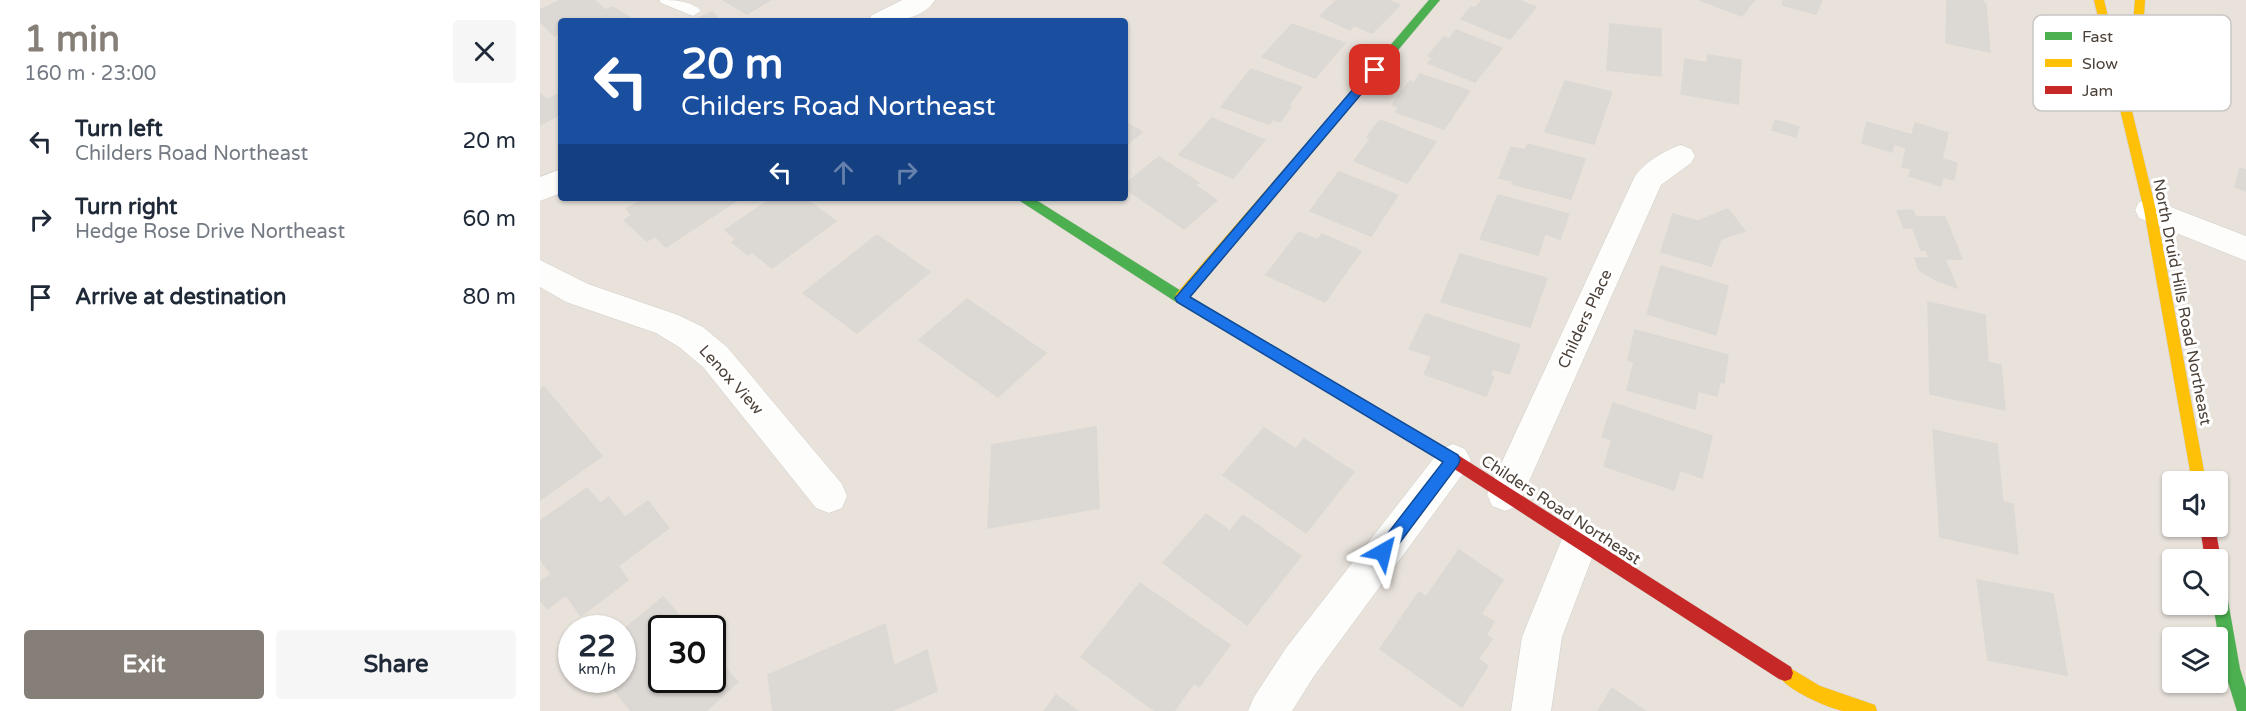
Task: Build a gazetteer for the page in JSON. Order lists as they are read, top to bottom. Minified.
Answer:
{"streets":{"street":["North Druid Hills Road Northeast","Childers Place","Lenox View","Childers Road Northeast"]},"crossings":[["Childers Place","Childers Road Northeast"]],"legend":["Fast","Slow","Jam"],"page":{"heading":["1 min","160 m · 23:00"],"turn":["20 m","Childers Road Northeast"],"list":[{"name":"Turn left","note":"Childers Road Northeast","value":"20 m"},{"name":"Turn right","note":"Hedge Rose Drive Northeast","value":"60 m"},{"name":"Arrive at destination","value":"80 m"}],"speed":"22 km/h","limit":"30","buttons":["Exit","Share"]}}
